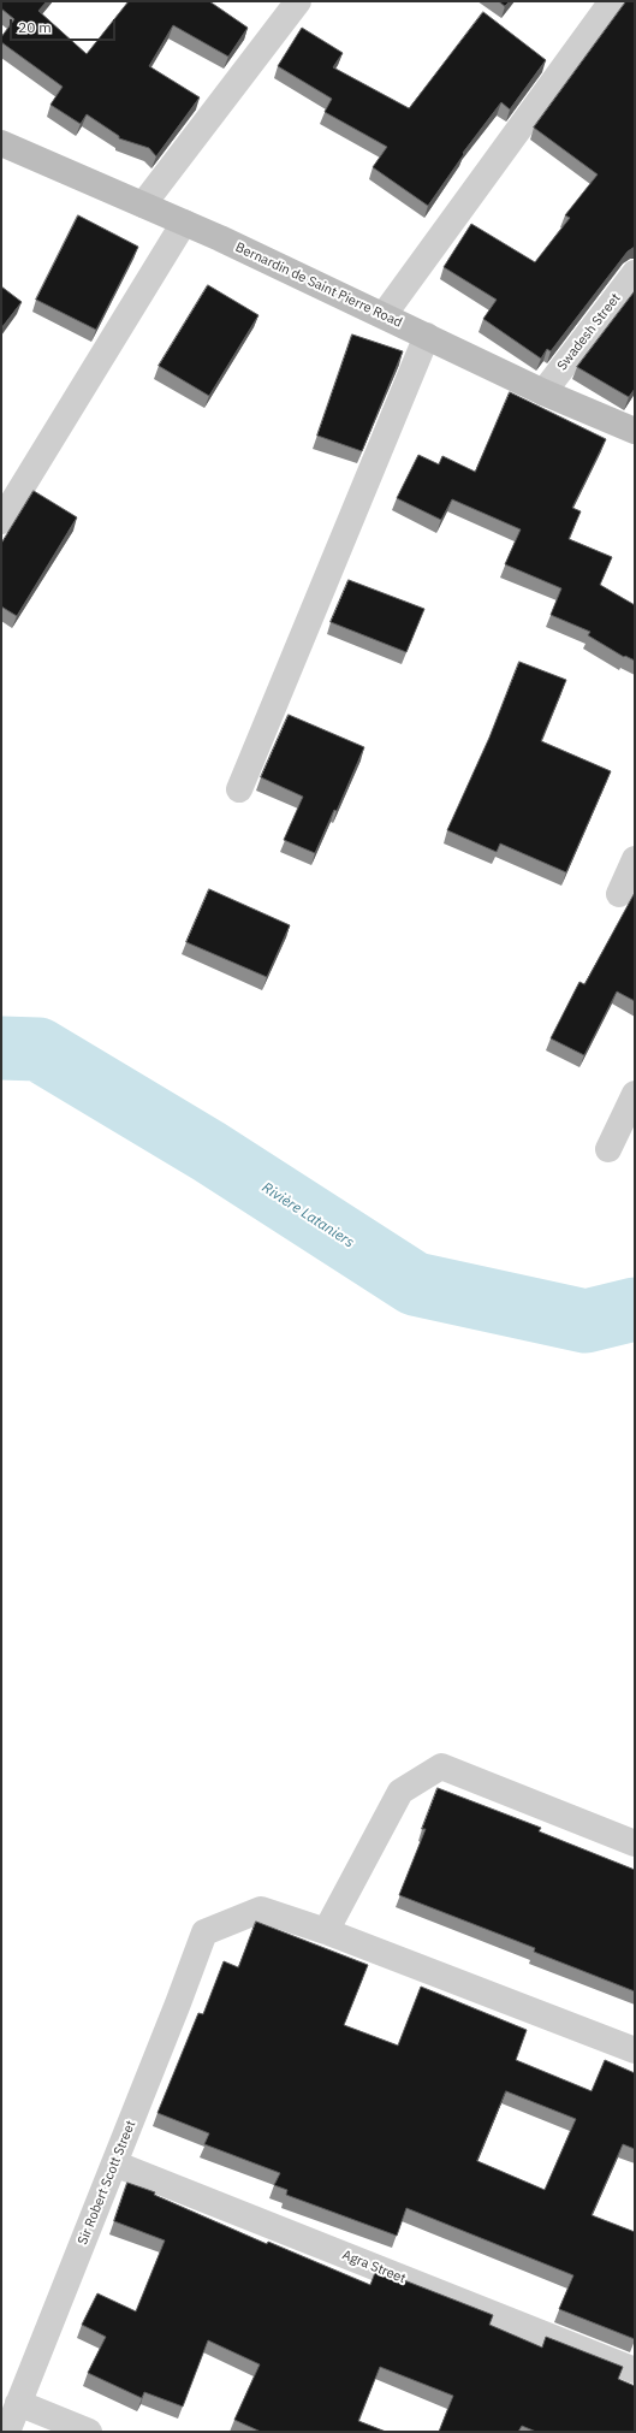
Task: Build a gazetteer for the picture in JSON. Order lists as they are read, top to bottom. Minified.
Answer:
{"streets":{"main road":["Bernardin de Saint Pierre Road"],"street":["Swadesh Street","Sir Robert Scott Street","Agra Street"]},"crossings":[["Bernardin de Saint Pierre Road","Swadesh Street"],["Sir Robert Scott Street","Agra Street"]],"water":["Rivière Lataniers"],"scale_bar":"20 m"}
